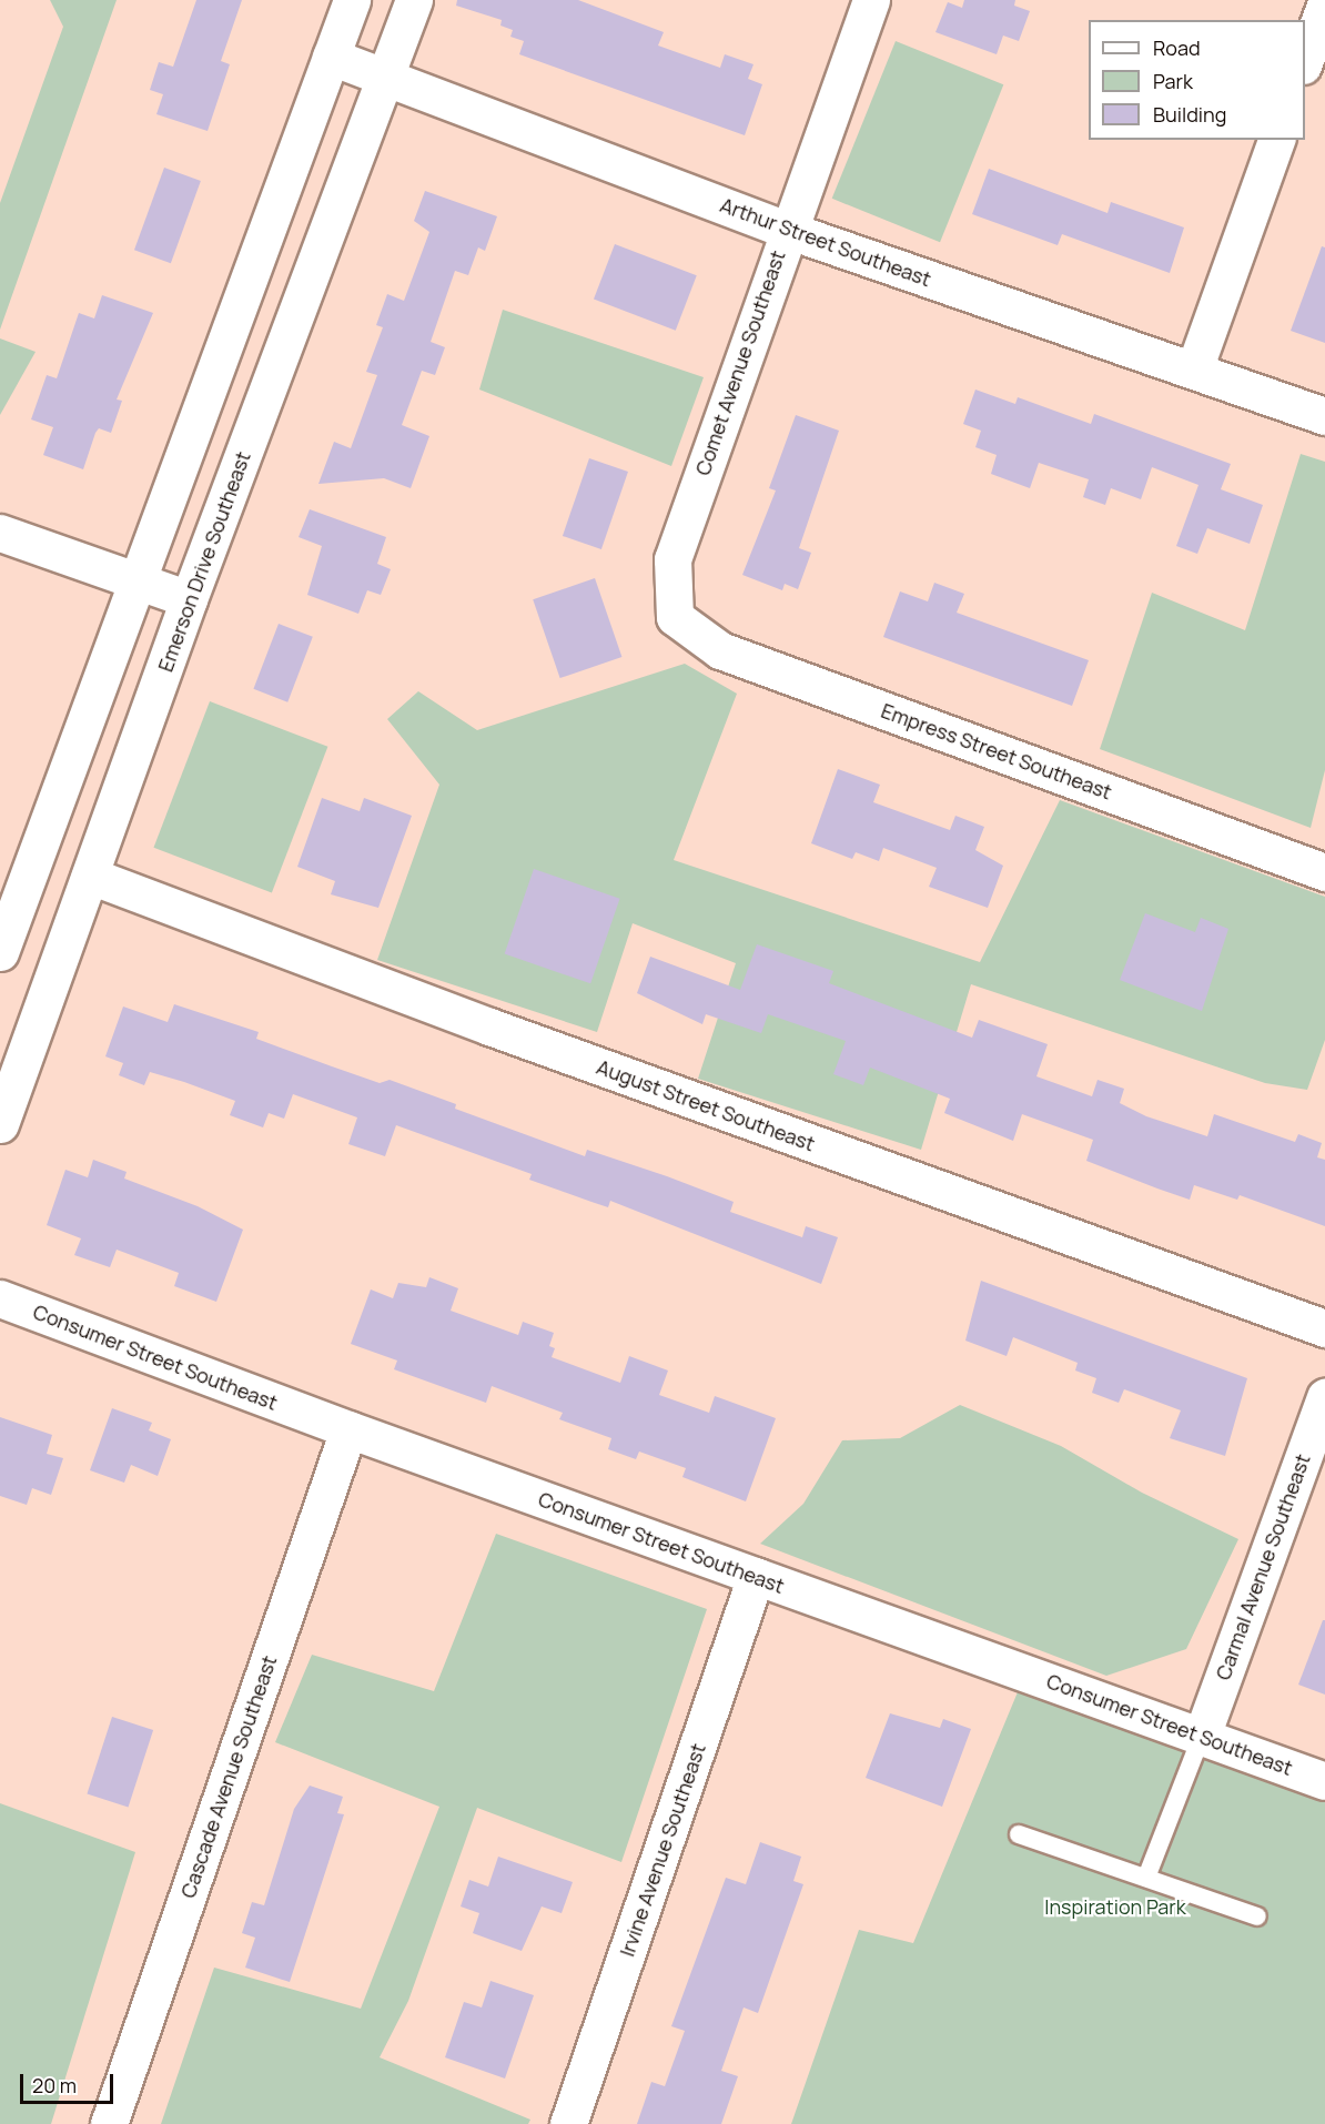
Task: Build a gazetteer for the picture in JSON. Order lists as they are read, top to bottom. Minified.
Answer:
{"streets":{"street":["Arthur Street Southeast","Comet Avenue Southeast","Emerson Drive Southeast","Empress Street Southeast","August Street Southeast","Consumer Street Southeast","Carmal Avenue Southeast","Cascade Avenue Southeast","Irvine Avenue Southeast"]},"crossings":[["Arthur Street Southeast","Comet Avenue Southeast"],["Arthur Street Southeast","Emerson Drive Southeast"],["Comet Avenue Southeast","Empress Street Southeast"],["Emerson Drive Southeast","August Street Southeast"],["Consumer Street Southeast","Carmal Avenue Southeast"],["Consumer Street Southeast","Cascade Avenue Southeast"],["Consumer Street Southeast","Irvine Avenue Southeast"]],"parks":["Inspiration Park"],"legend":["Road","Park","Building"],"scale_bar":"20 m"}
